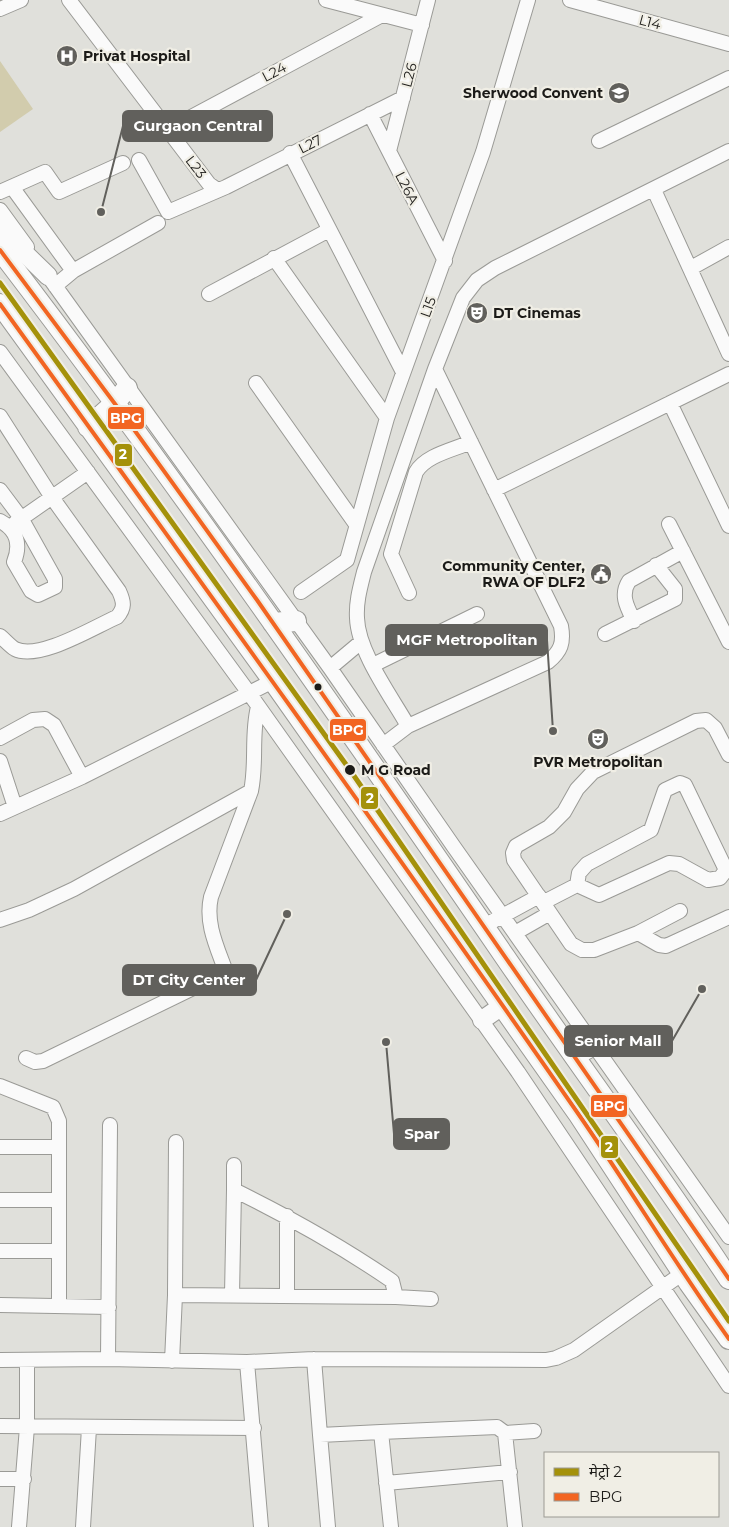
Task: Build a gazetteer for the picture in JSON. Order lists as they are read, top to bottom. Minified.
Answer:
{"streets":{"street":["L14","L24","L26","L27","L23","L26A","L15"]},"crossings":[["L24","L23"],["L26","L27"],["L26","L26A"],["L27","L23"],["L27","L26A"],["L26A","L15"]],"places":{"hospital":["Privat Hospital"],"school or university":["Sherwood Convent"],"other":["Gurgaon Central","MGF Metropolitan","M G Road","DT City Center","Senior Mall","Spar"],"theatre":["DT Cinemas","PVR Metropolitan"],"public building":["Community Center, RWA OF DLF2"]},"lines":["transit line BPG","metro line 2"],"legend":["मेट्रो 2","BPG"]}
